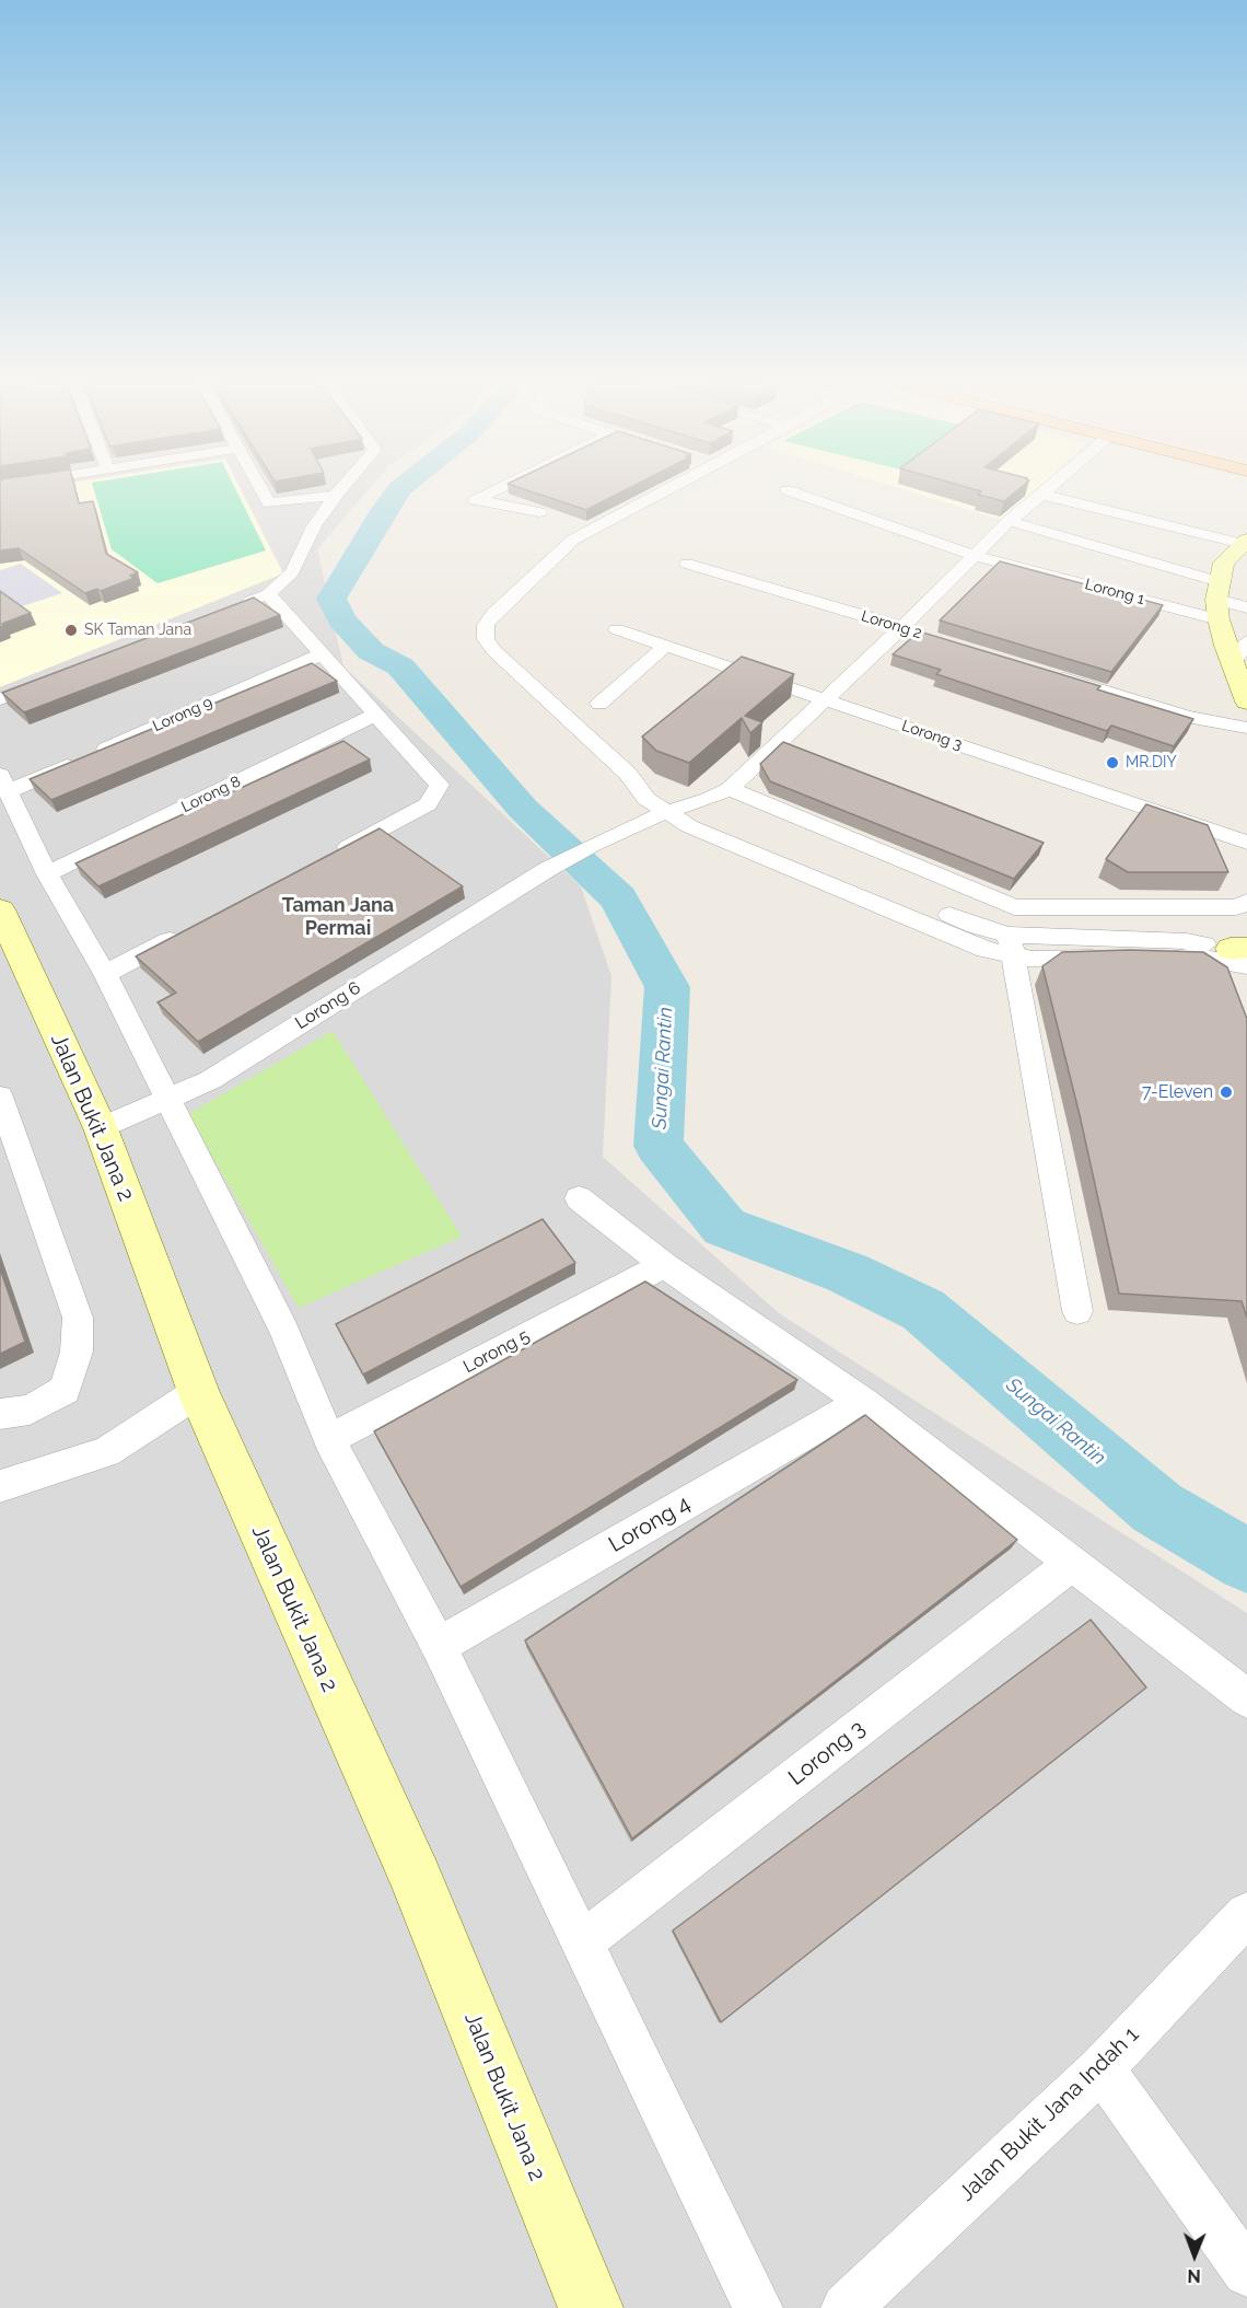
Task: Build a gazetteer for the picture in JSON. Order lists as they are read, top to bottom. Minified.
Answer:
{"streets":{"street":["Lorong 1","Lorong 2","Lorong 9","Lorong 3","Lorong 8","Lorong 6","Jalan Bukit Jana 2","Lorong 5","Lorong 4","Jalan Bukit Jana Indah 1"]},"crossings":[["Lorong 6","Jalan Bukit Jana 2"]],"districts":["Taman Jana Permai"],"water":["Sungai Rantin"],"places":["SK Taman Jana","MR.DIY","7-Eleven"],"north":"bottom"}
